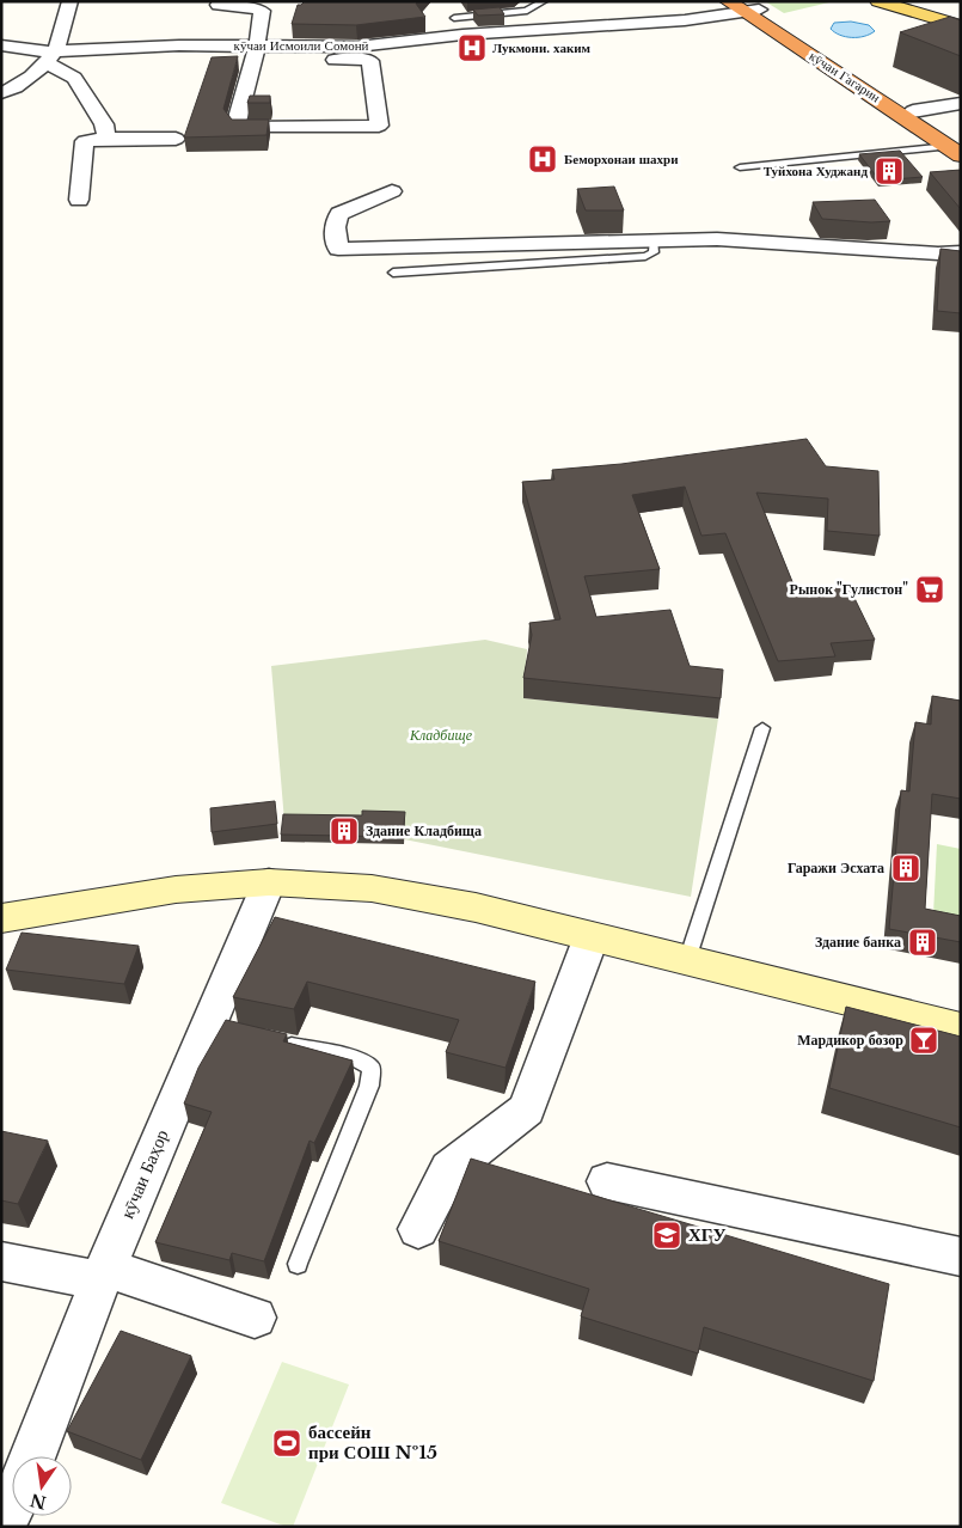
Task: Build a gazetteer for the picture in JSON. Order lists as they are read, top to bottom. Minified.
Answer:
{"streets":{"highway":["кӯчаи Гагарин"],"street":["кӯчаи Исмоили Сомонӣ","кӯчаи Баҳор"]},"crossings":[["кӯчаи Исмоили Сомонӣ","кӯчаи Гагарин"]],"parks":["Кладбище"],"places":{"hospital":["Лукмони. хаким","Беморхонаи шахри"],"building":["Туйхона Худжанд","Здание Кладбища","Гаражи Эсхата","Здание банка"],"supermarket":["Рынок \"Гулистон\""],"bar":["Мардикор бозор"],"school or university":["ХГУ"],"sports":["бассейн при СОШ №15"]},"north":"bottom"}
